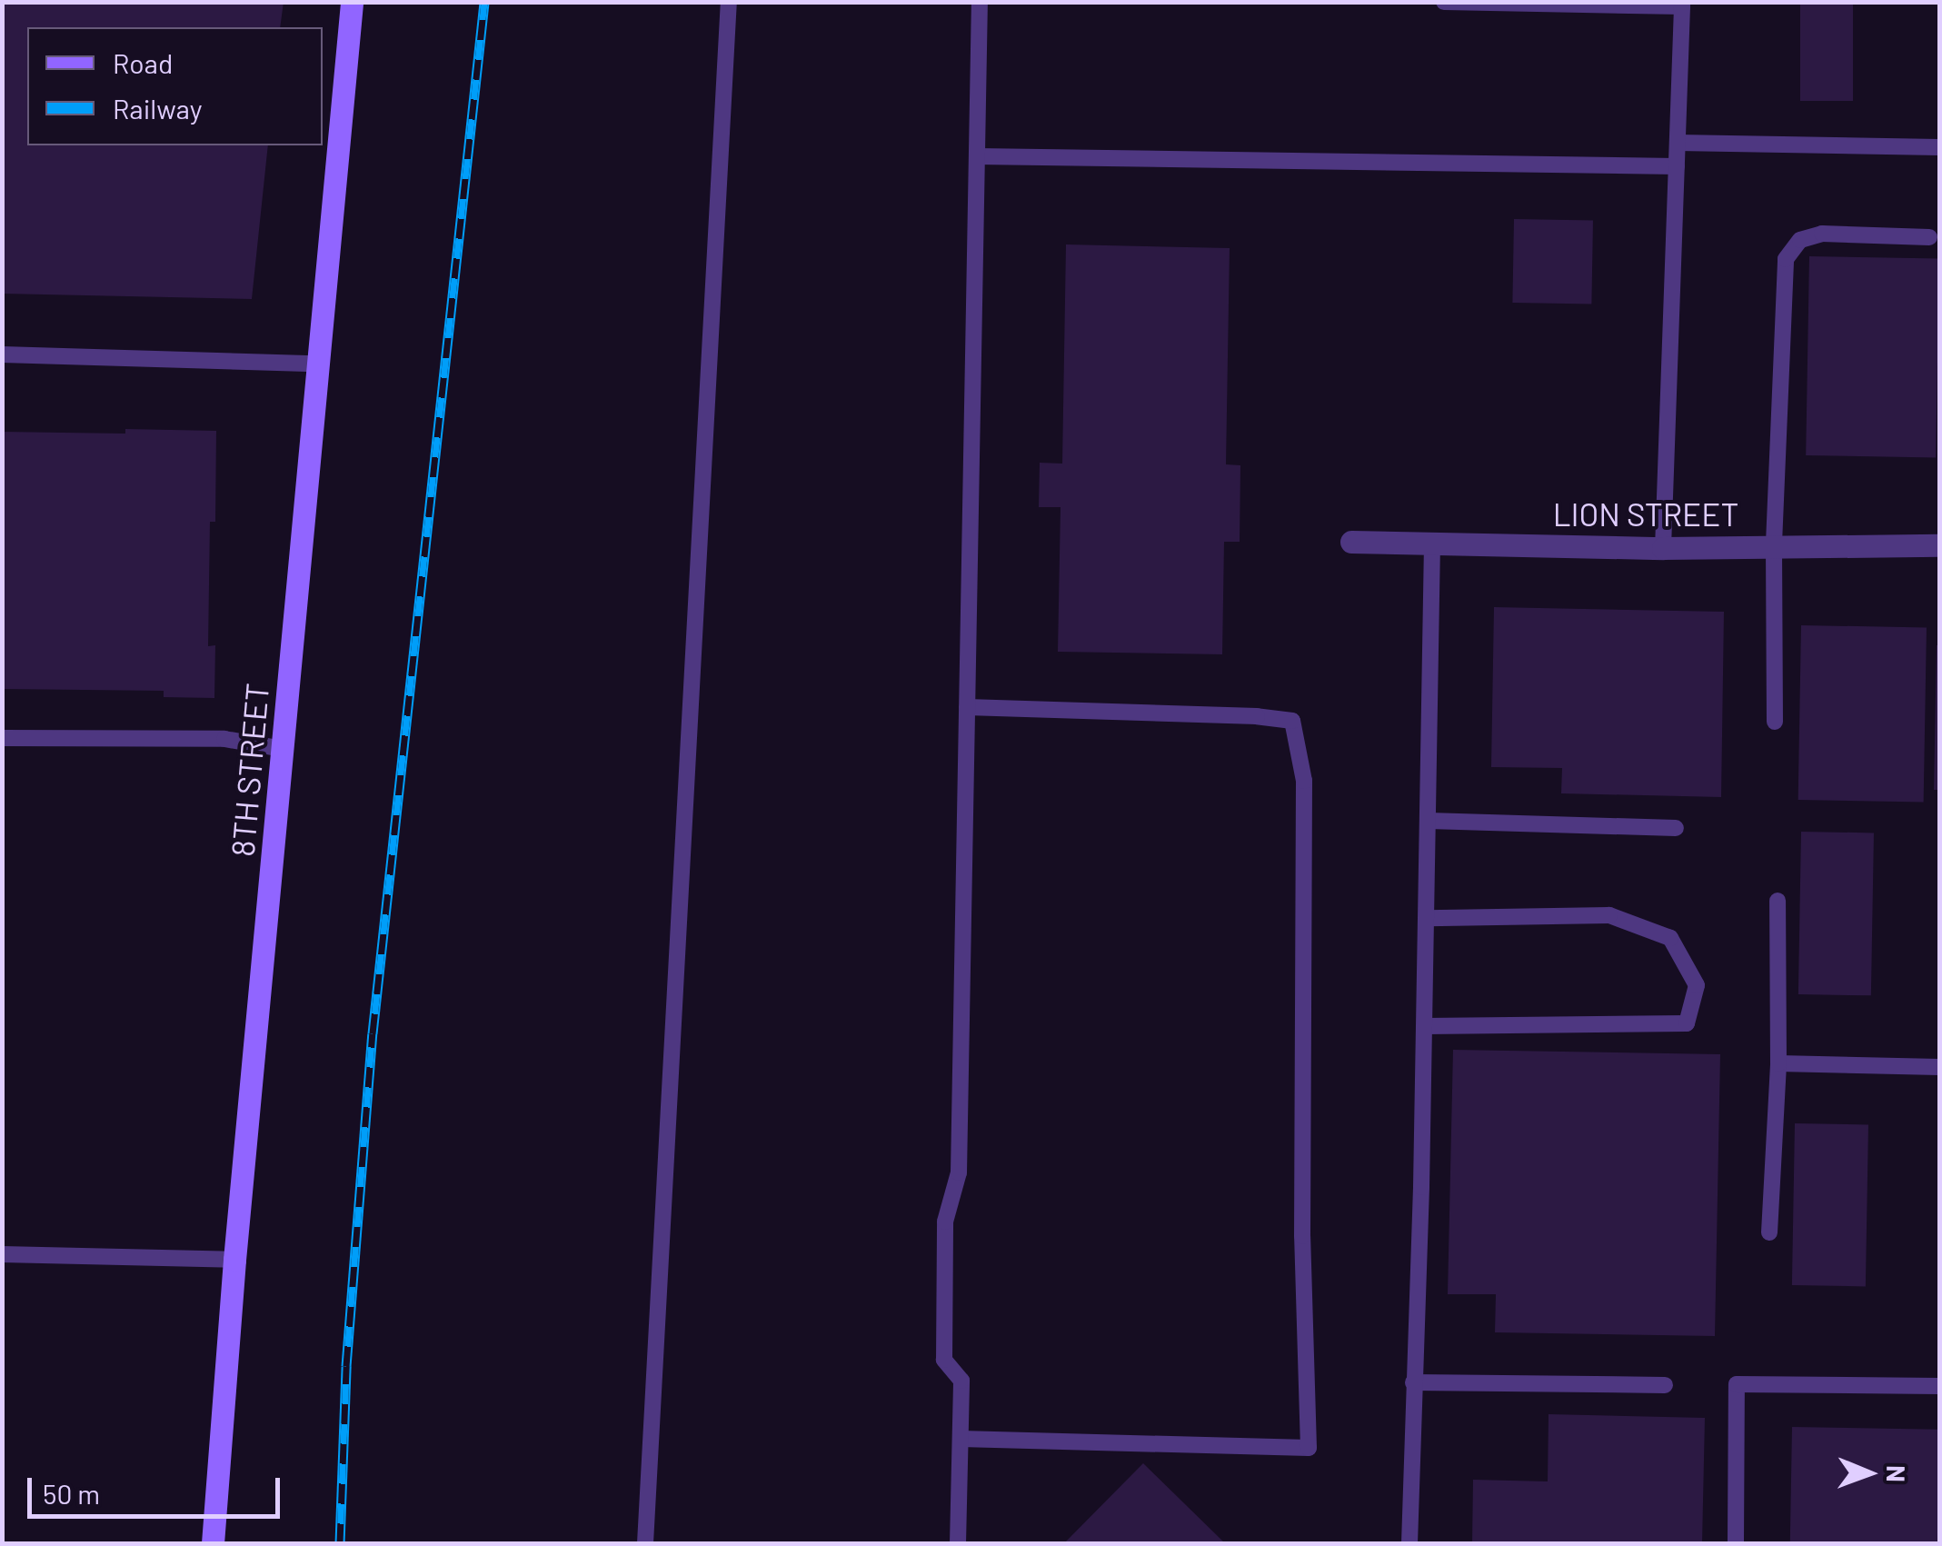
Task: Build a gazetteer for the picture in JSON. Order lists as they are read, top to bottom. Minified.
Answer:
{"streets":{"street":["LION STREET","8TH STREET"]},"legend":["Road","Railway"],"scale_bar":"50 m","north":"right"}
